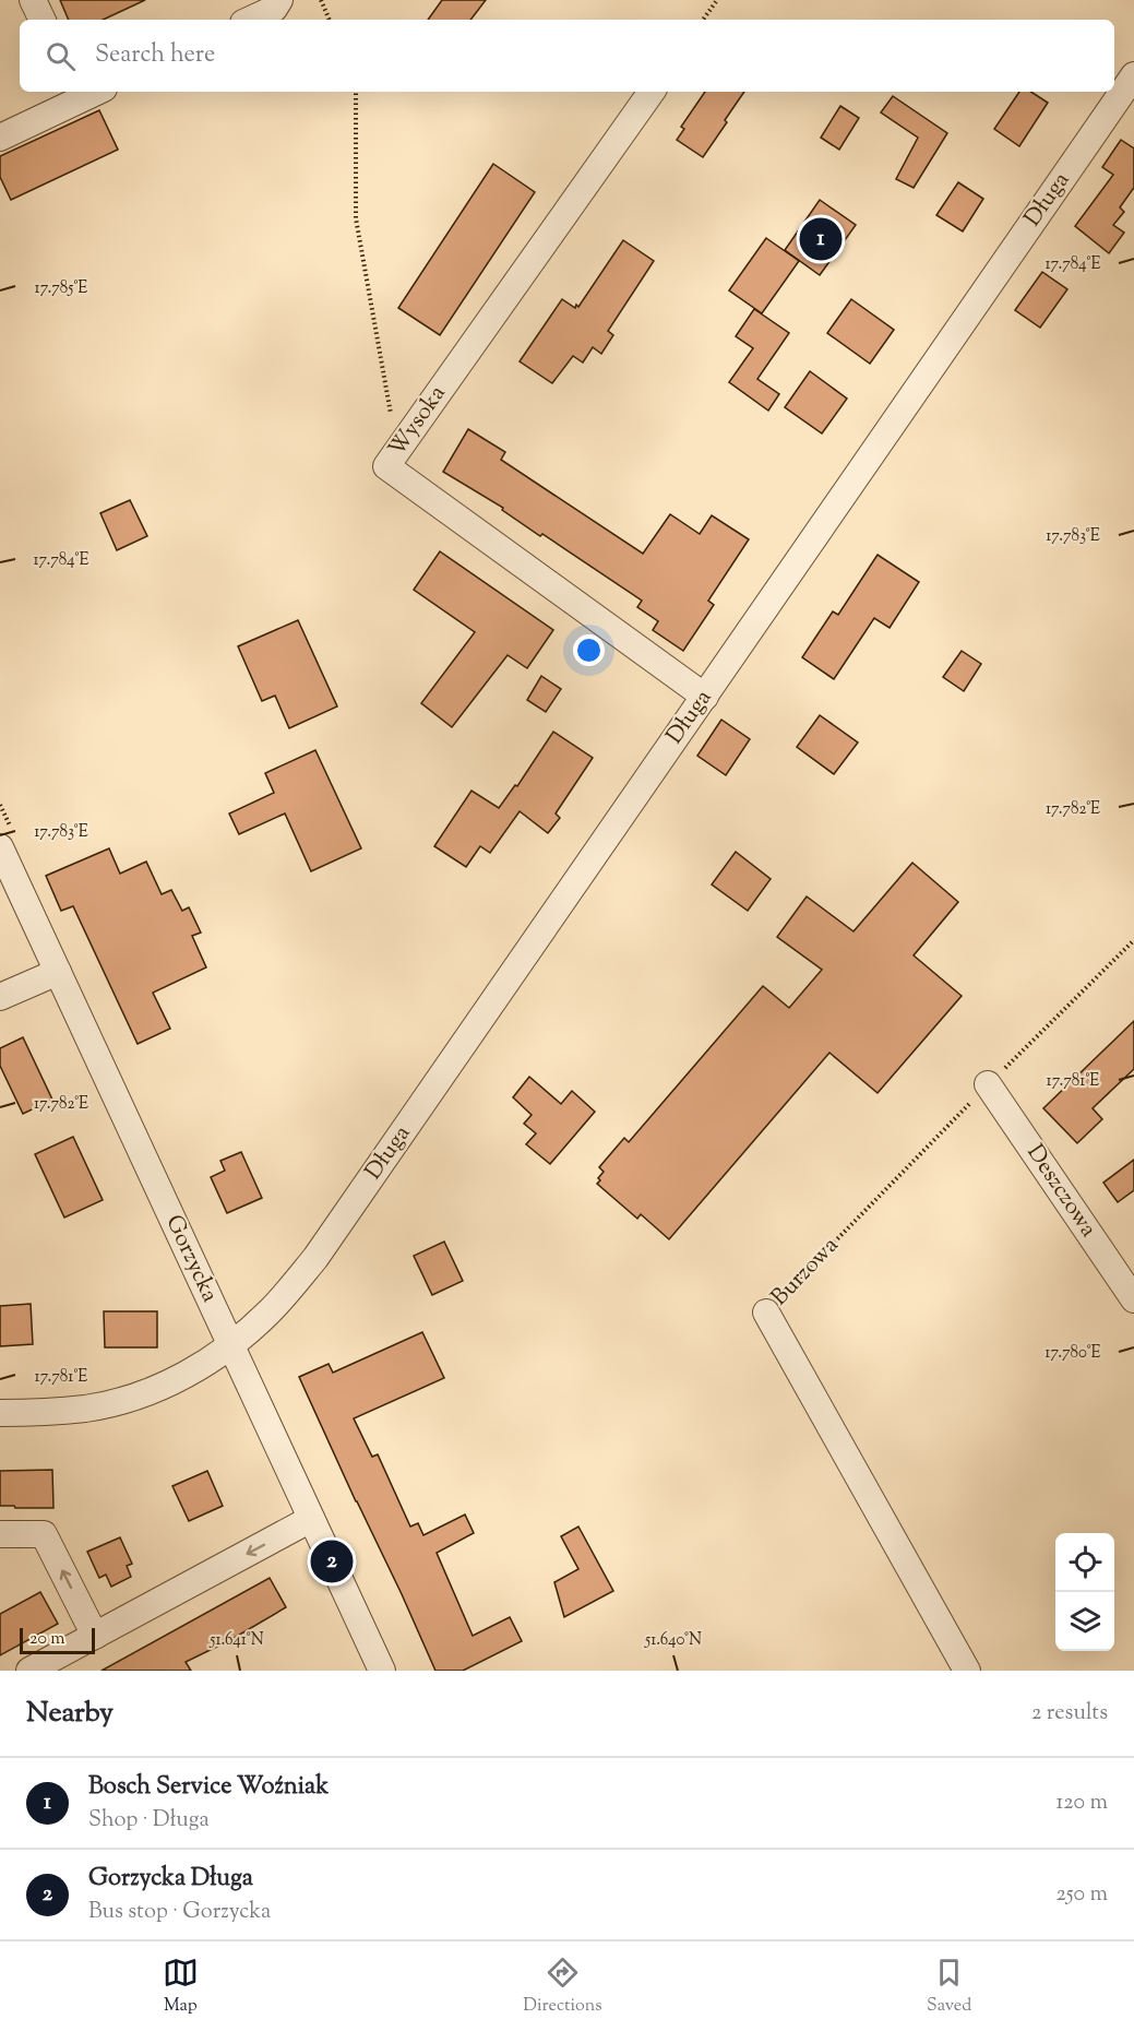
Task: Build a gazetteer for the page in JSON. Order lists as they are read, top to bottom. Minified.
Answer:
{"streets":{"street":["Długa","Wysoka","Deszczowa","Gorzycka","Burzowa"]},"crossings":[["Długa","Wysoka"],["Długa","Gorzycka"],["Deszczowa","Burzowa"]],"scale_bar":"20 m","page":{"search":"Search here","pins":["1","2"],"scale":"20 m","heading":["Nearby","2 results"],"list":[{"mark":"1","name":"Bosch Service Woźniak","note":"Shop · Długa","value":"120 m"},{"mark":"2","name":"Gorzycka Długa","note":"Bus stop · Gorzycka","value":"250 m"}],"nav":["Map","Directions","Saved"]},"coordinates":["17.784°E","17.785°E","17.783°E","17.782°E","17.781°E","17.780°E","51.641°N","51.640°N"]}
